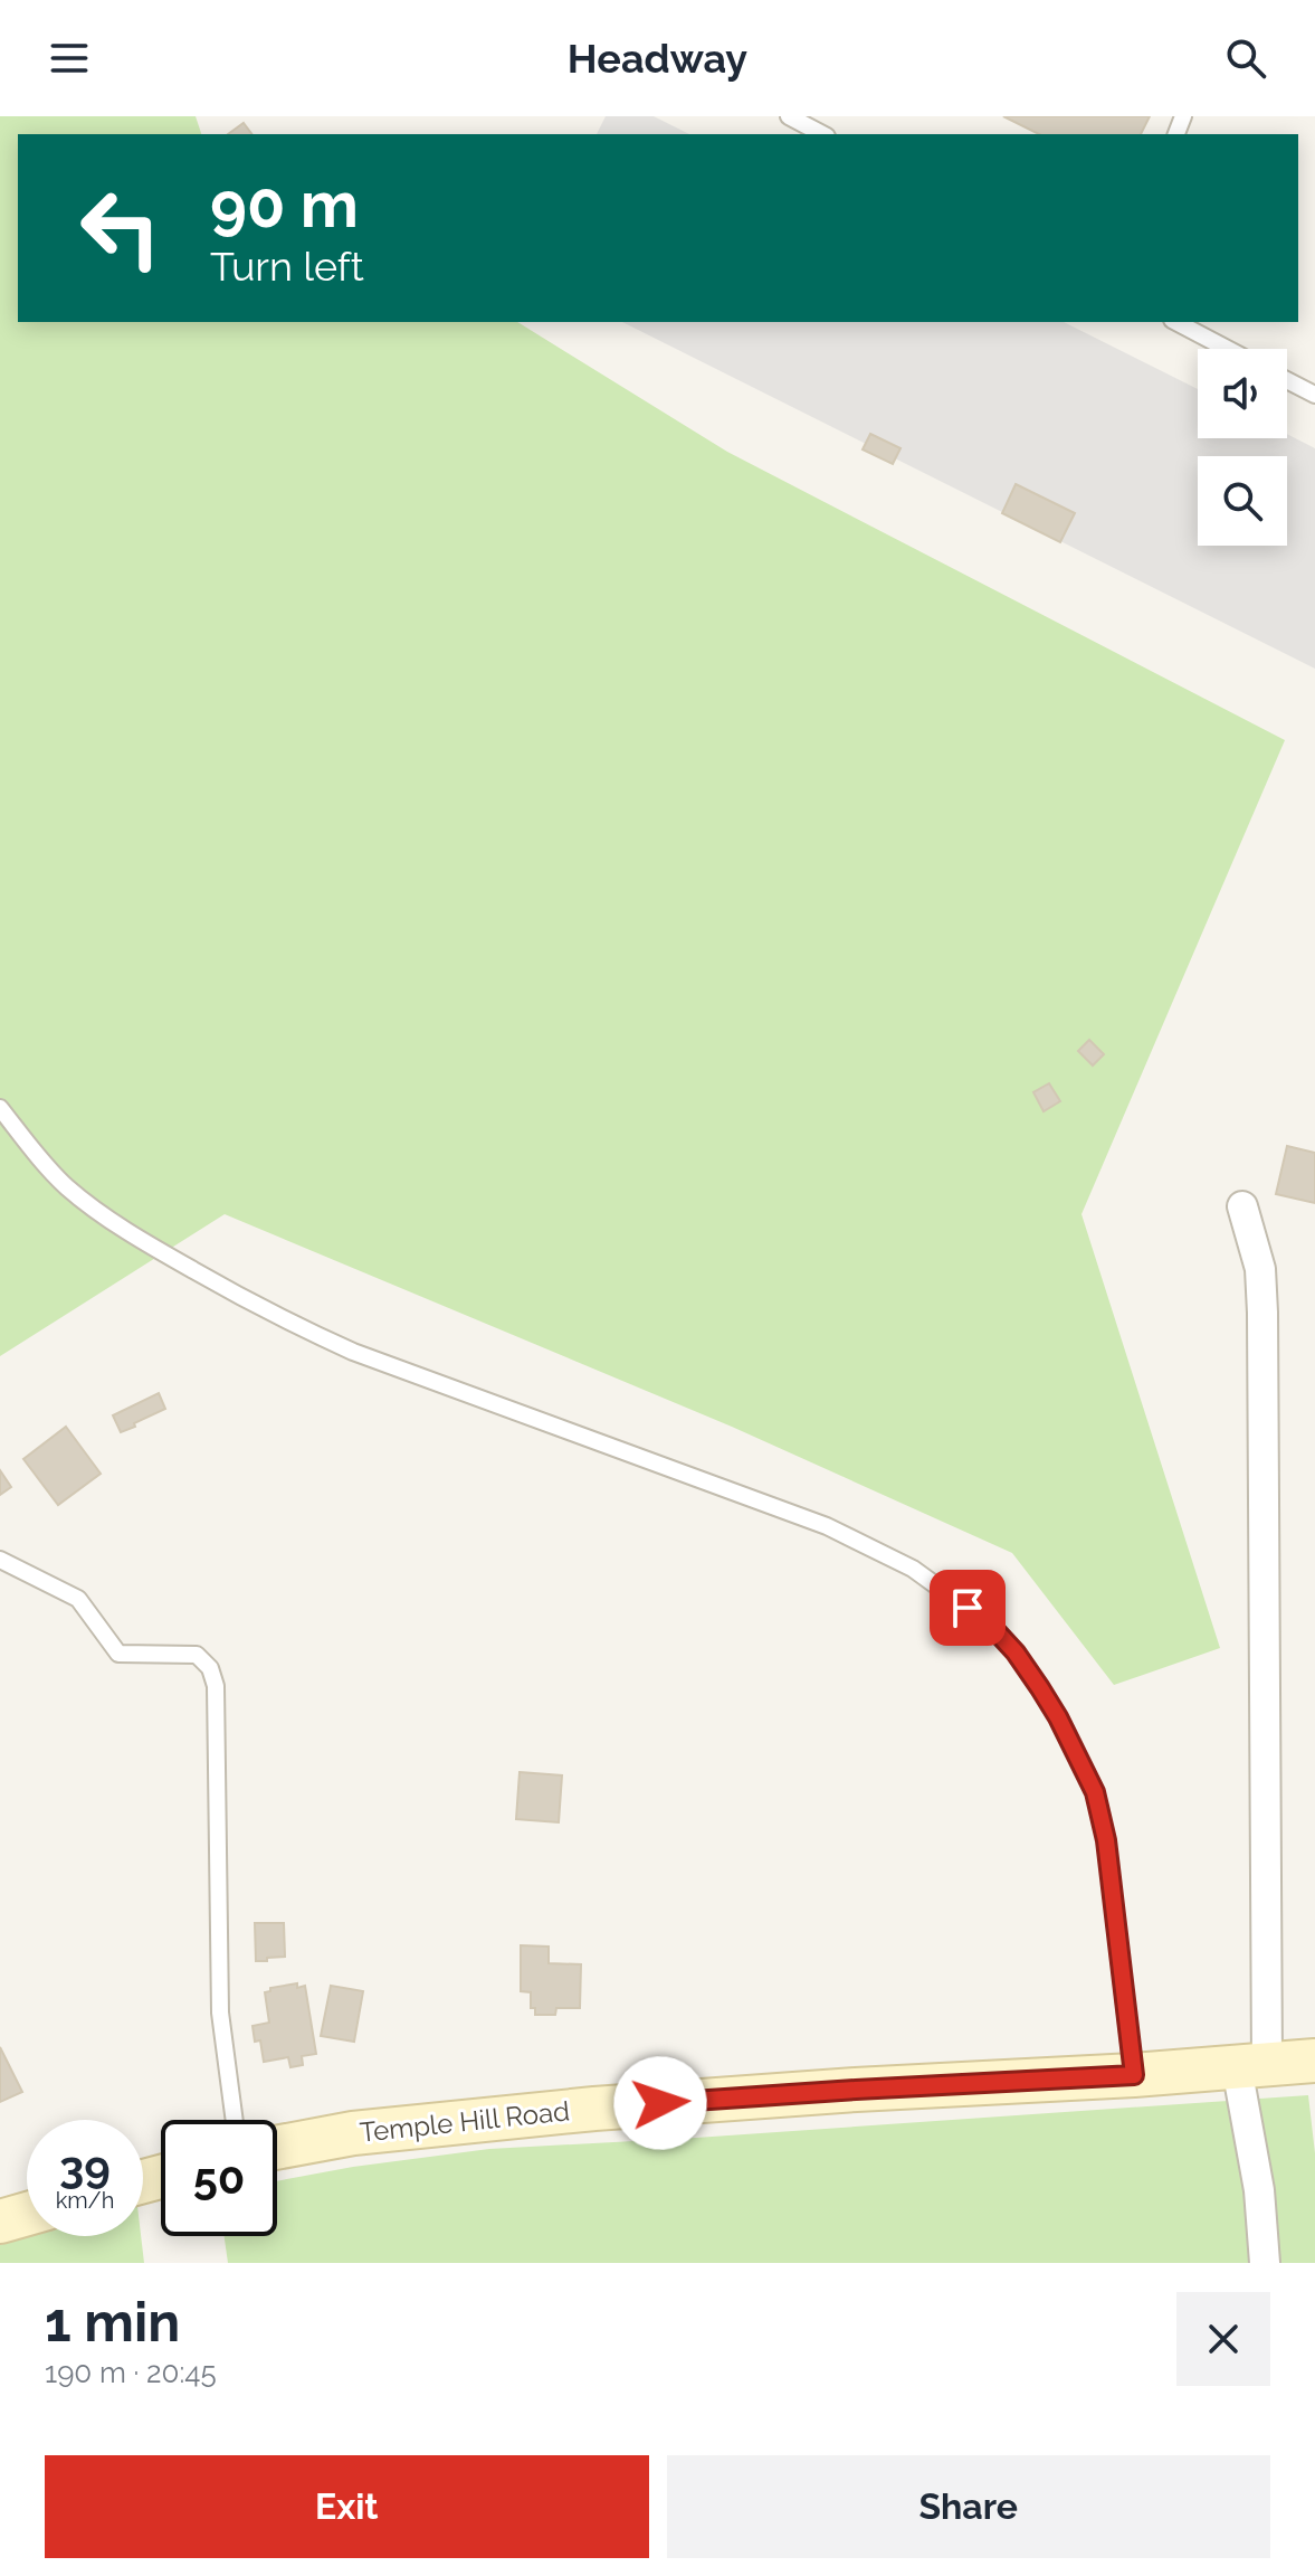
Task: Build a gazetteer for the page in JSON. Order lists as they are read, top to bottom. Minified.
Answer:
{"streets":{"main road":["Temple Hill Road"]},"page":{"header":"Headway","turn":["90 m","Turn left"],"speed":"39 km/h","limit":"50","heading":["1 min","190 m · 20:45"],"buttons":["Exit","Share"]}}
